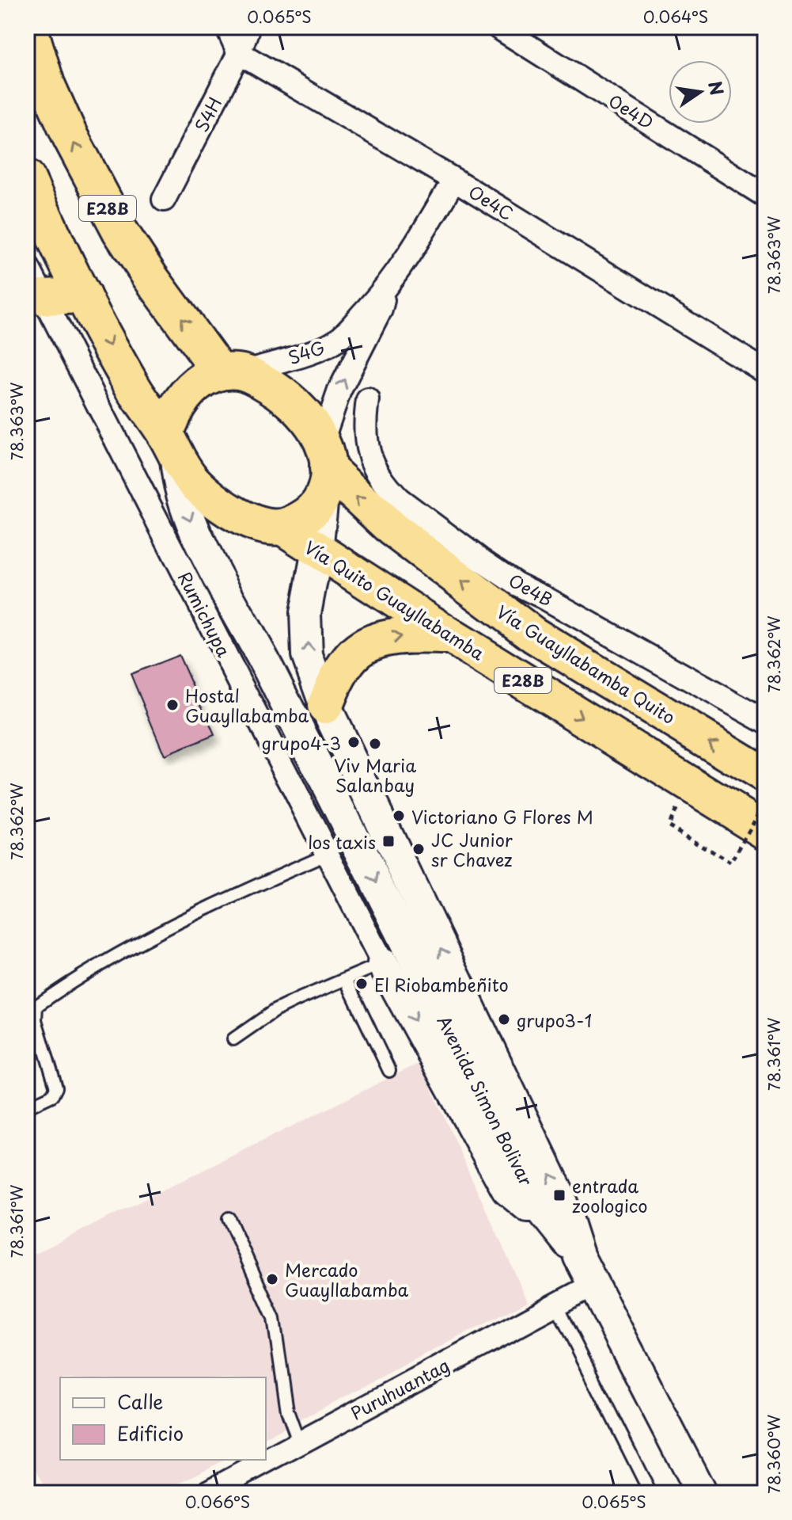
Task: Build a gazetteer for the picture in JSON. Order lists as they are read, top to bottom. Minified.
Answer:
{"streets":{"highway":["E28B","Vía Quito Guayllabamba","Vía Guayllabamba Quito"],"main road":["Avenida Simon Bolivar"],"street":["Oe4D","S4H","Oe4C","S4G","Oe4B","Rumichupa","Puruhuantag"]},"crossings":[["S4H","Oe4C"],["Oe4C","S4G"],["E28B","S4G"],["E28B","Vía Quito Guayllabamba"],["E28B","Vía Guayllabamba Quito"],["E28B","Avenida Simon Bolivar"],["S4G","Vía Quito Guayllabamba"],["S4G","Vía Guayllabamba Quito"],["S4G","Avenida Simon Bolivar"],["Vía Quito Guayllabamba","Vía Guayllabamba Quito"],["Vía Quito Guayllabamba","Avenida Simon Bolivar"],["Vía Guayllabamba Quito","Avenida Simon Bolivar"],["Avenida Simon Bolivar","Puruhuantag"]],"one_way":["S4G","Vía Quito Guayllabamba","Vía Guayllabamba Quito"],"places":{"other":["Hostal Guayllabamba","grupo4-3","Viv Maria Salanbay","Victoriano G Flores M","JC Junior sr Chavez","El Riobambeñito","grupo3-1","Mercado Guayllabamba"],"transit":["los taxis","entrada zoologico"]},"legend":["Calle","Edificio"],"north":"right","coordinates":["0.065°S","0.064°S","78.363°W","78.362°W","78.361°W","78.360°W","0.066°S"]}
